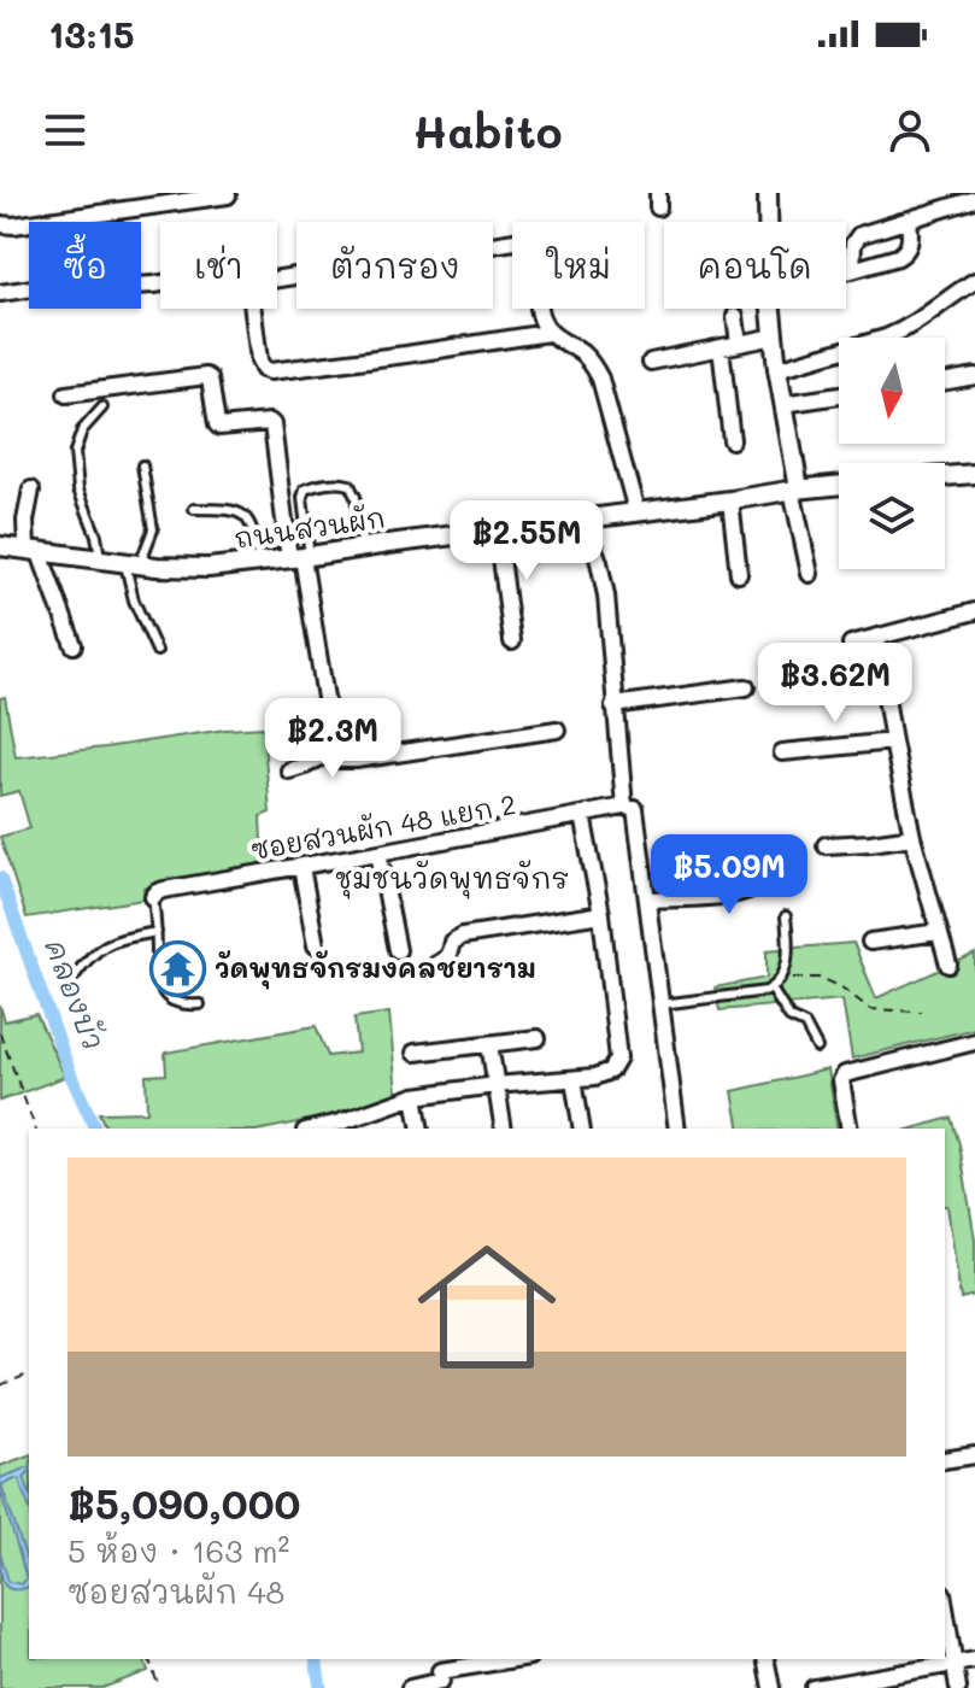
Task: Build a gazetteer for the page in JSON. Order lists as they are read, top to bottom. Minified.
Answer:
{"streets":{"street":["ถนนสวนผัก","ซอยสวนผัก 48 แยก 2"]},"districts":["ชุมชนวัดพุทธจักร"],"water":["คลองบัว"],"places":{"temple":["วัดพุทธจักรมงคลชยาราม"]},"north":"bottom","page":{"status":"13:15","header":"Habito","chip":["ซื้อ","เช่า","ตัวกรอง","ใหม่","คอนโด"],"price":["฿2.55M","฿3.62M","฿2.3M","฿5.09M"],"list":[{"name":"฿5,090,000","note":"5 ห้อง · 163 m² · ซอยสวนผัก 48"}]}}
